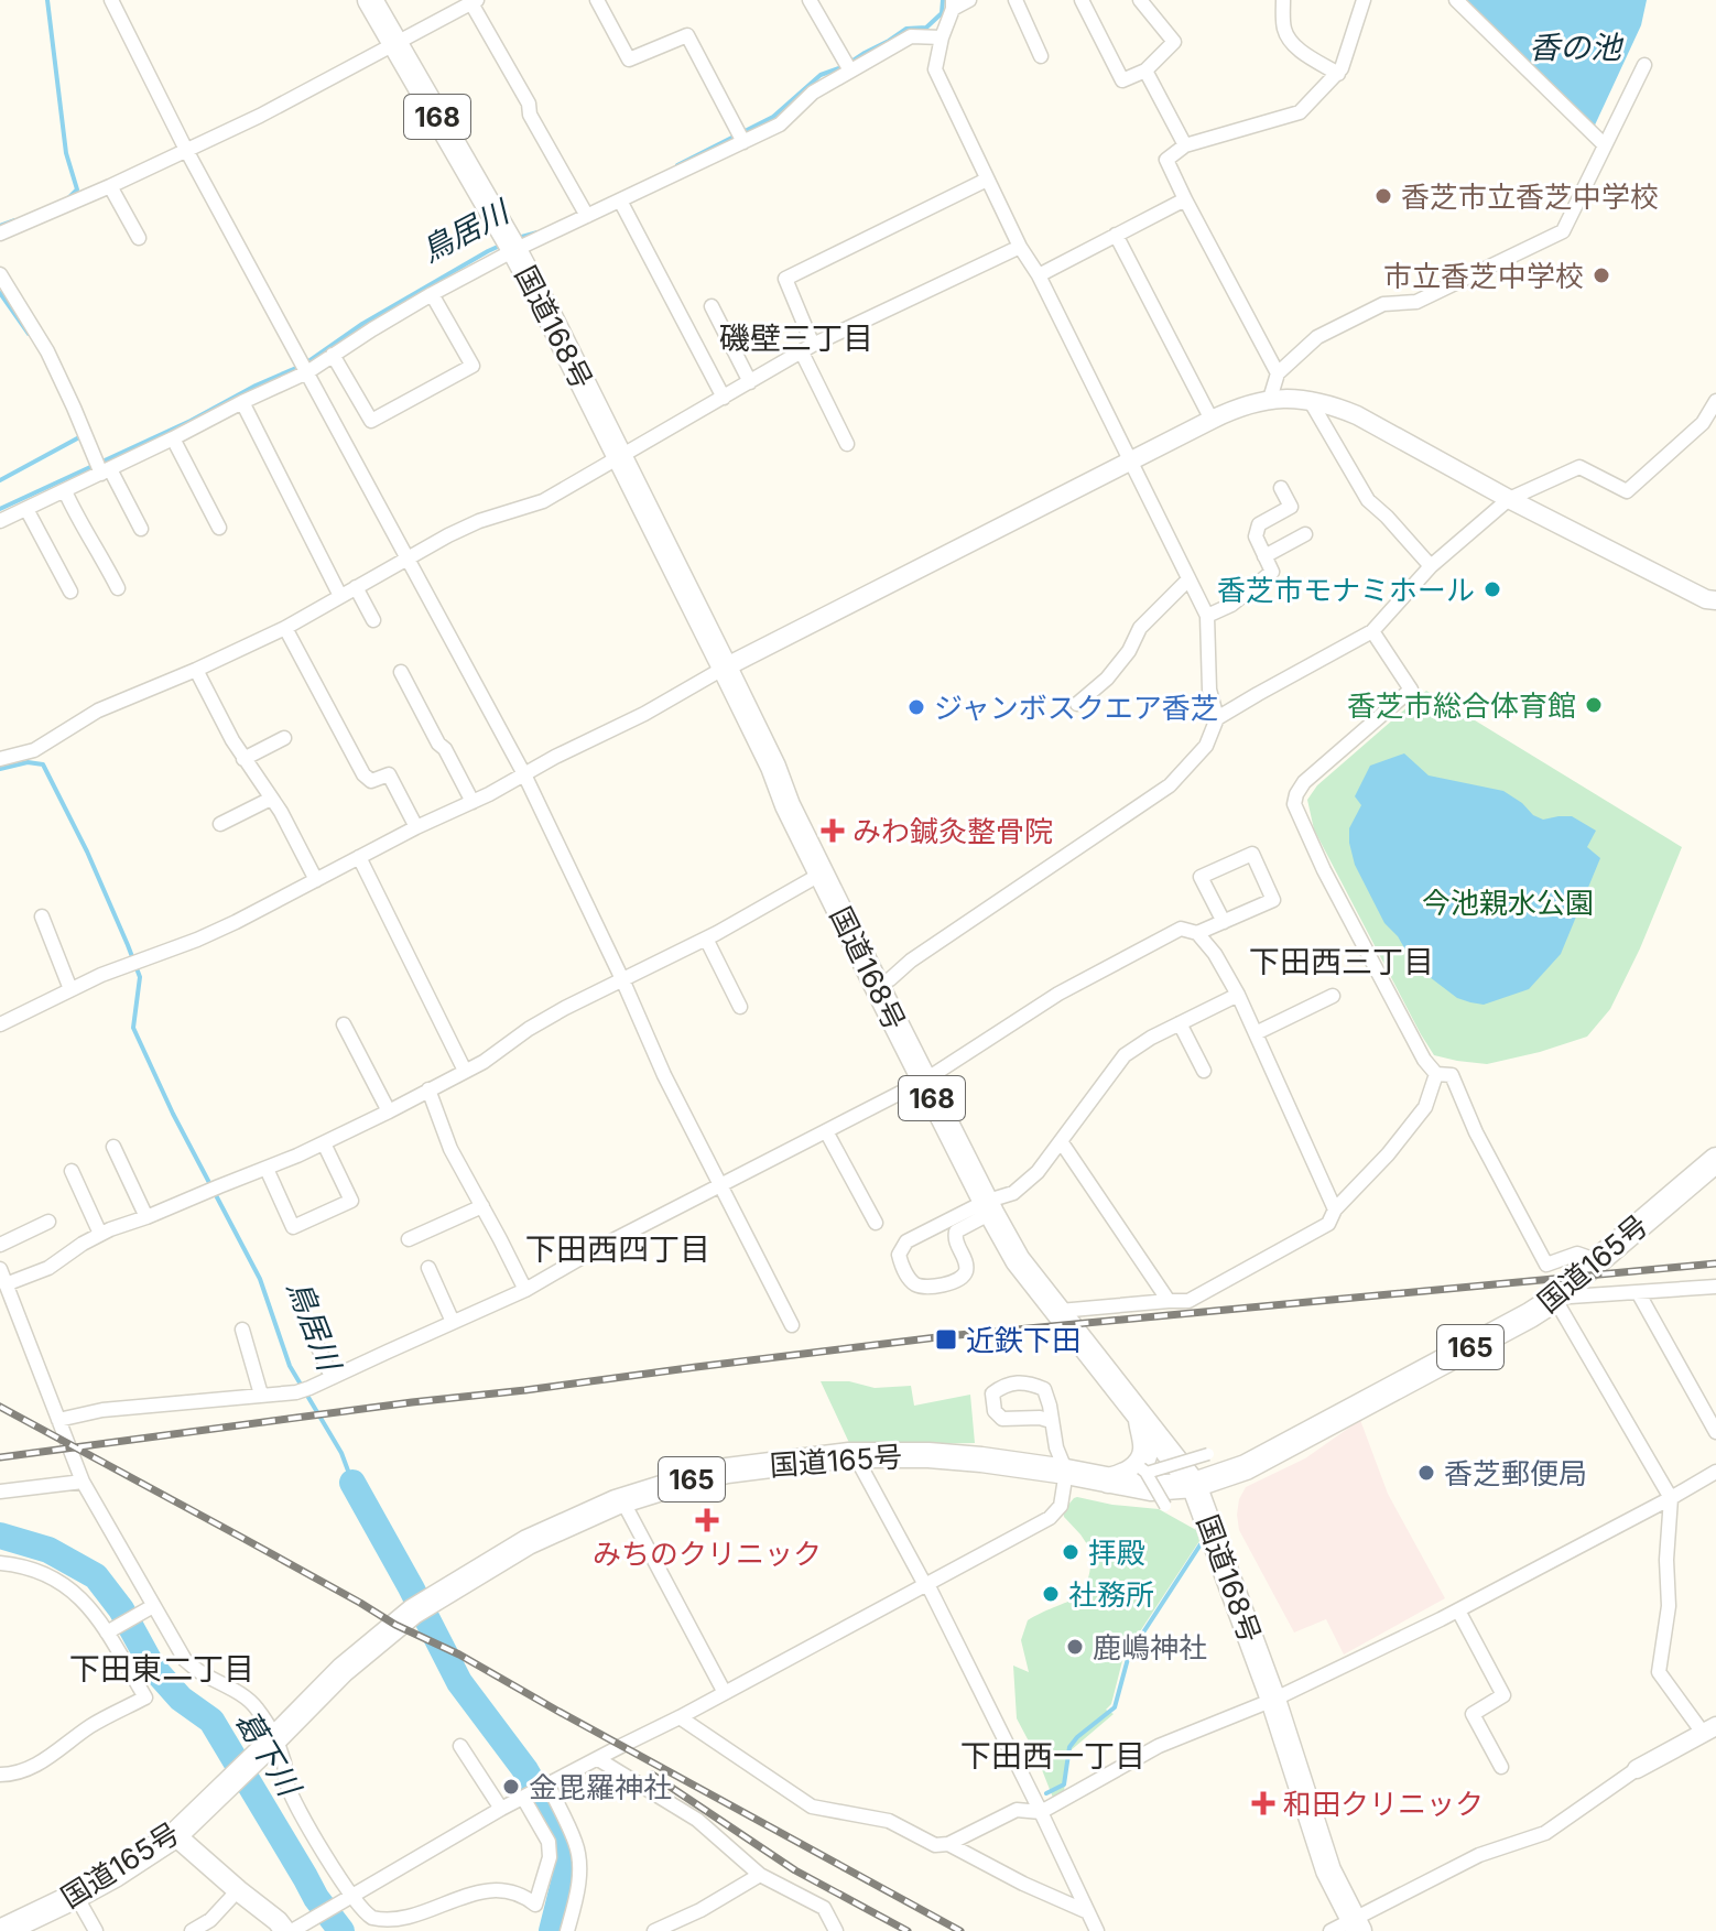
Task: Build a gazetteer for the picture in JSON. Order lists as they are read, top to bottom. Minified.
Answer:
{"streets":{"highway":["168","国道168号","国道165号","165"]},"crossings":[["国道168号","国道165号"]],"districts":["磯壁三丁目","下田西三丁目","下田西四丁目","下田東二丁目","下田西一丁目"],"water":["香の池","鳥居川","葛下川"],"parks":["今池親水公園"],"places":{"other":["香芝市立香芝中学校","市立香芝中学校","香芝市モナミホール","香芝市総合体育館","ジャンボスクエア香芝","香芝郵便局","拝殿","社務所","鹿嶋神社","金毘羅神社"],"health":["みわ鍼灸整骨院","みちのクリニック","和田クリニック"],"transit":["近鉄下田"]}}
